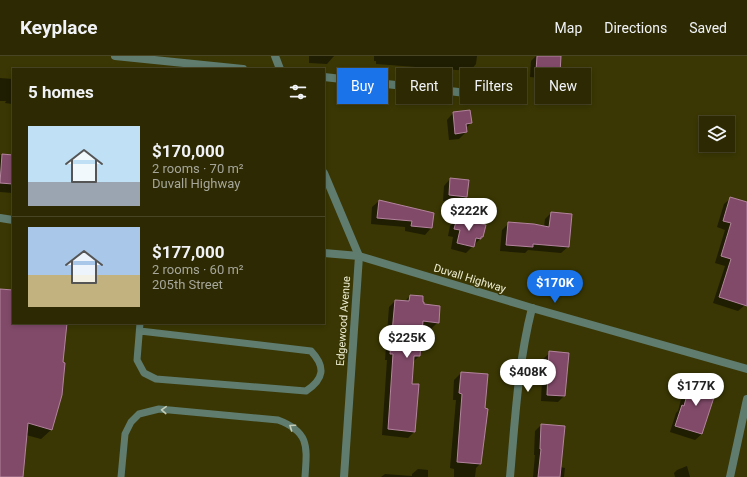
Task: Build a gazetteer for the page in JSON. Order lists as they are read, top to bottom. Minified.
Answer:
{"streets":{"street":["Duvall Highway","Edgewood Avenue"]},"crossings":[["Duvall Highway","Edgewood Avenue"]],"page":{"header":"Keyplace","nav":["Map","Directions","Saved"],"chip":["Buy","Rent","Filters","New"],"heading":"5 homes","list":[{"name":"$170,000","note":"2 rooms · 70 m² · Duvall Highway"},{"name":"$177,000","note":"2 rooms · 60 m² · 205th Street"}],"price":["$222K","$170K","$225K","$408K","$177K"]}}
